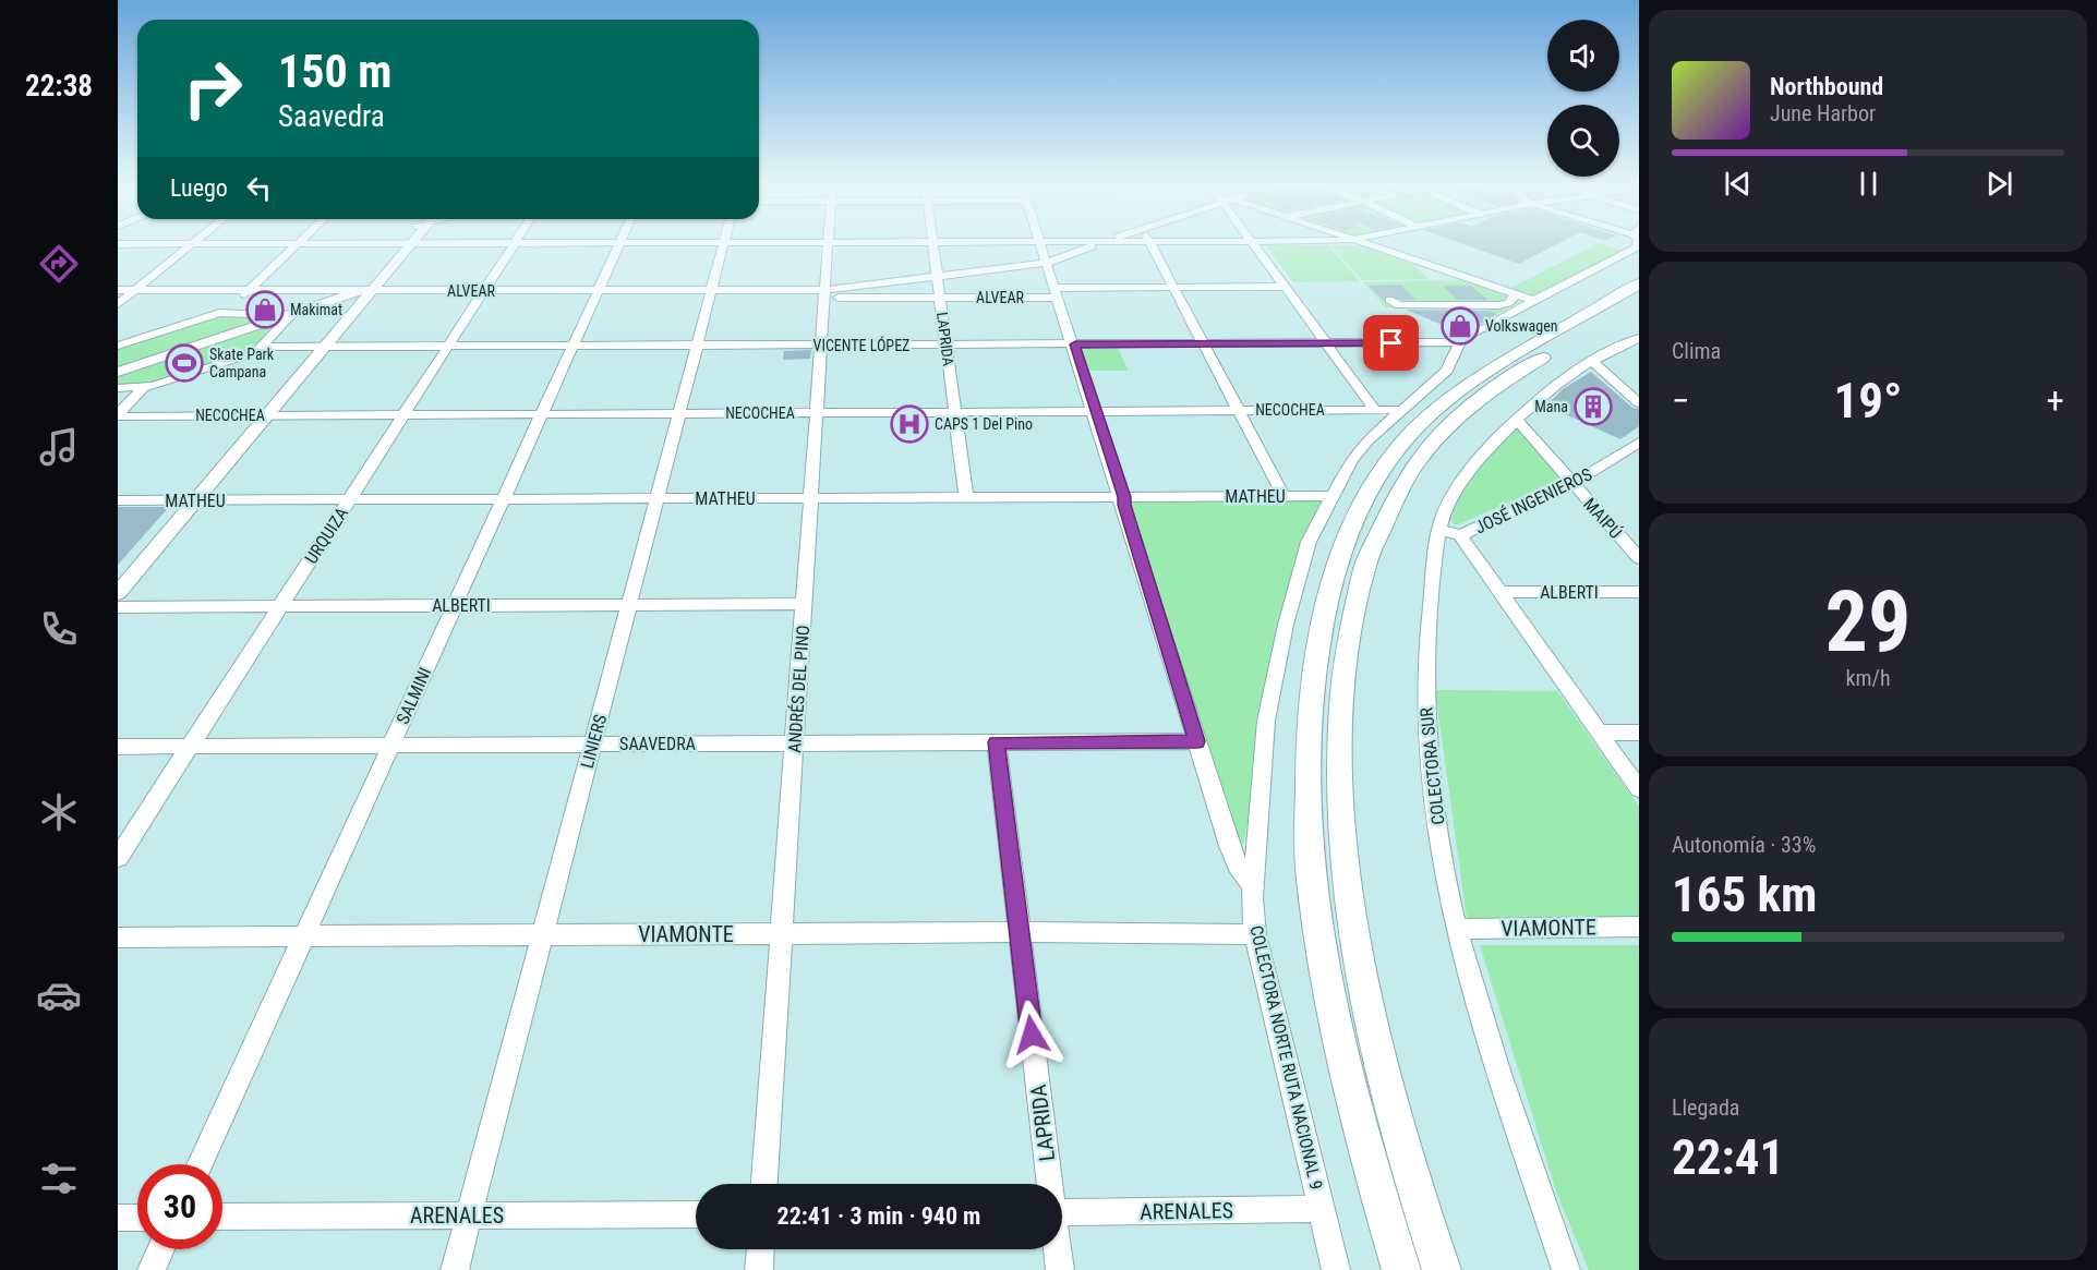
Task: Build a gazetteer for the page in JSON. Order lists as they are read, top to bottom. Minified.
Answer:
{"streets":{"street":["ALVEAR","LAPRIDA","VICENTE LÓPEZ","NECOCHEA","MATHEU","JOSÉ INGENIEROS","MAIPÚ","URQUIZA","ALBERTI","ANDRÉS DEL PINO","SALMINI","LINIERS","SAAVEDRA","COLECTORA SUR","VIAMONTE","COLECTORA NORTE RUTA NACIONAL 9","ARENALES"]},"crossings":[["ALVEAR","LAPRIDA"],["ALVEAR","URQUIZA"],["ALVEAR","ANDRÉS DEL PINO"],["ALVEAR","SALMINI"],["ALVEAR","LINIERS"],["LAPRIDA","VICENTE LÓPEZ"],["LAPRIDA","NECOCHEA"],["LAPRIDA","MATHEU"],["LAPRIDA","SAAVEDRA"],["LAPRIDA","VIAMONTE"],["VICENTE LÓPEZ","URQUIZA"],["VICENTE LÓPEZ","ANDRÉS DEL PINO"],["VICENTE LÓPEZ","SALMINI"],["VICENTE LÓPEZ","LINIERS"],["VICENTE LÓPEZ","COLECTORA NORTE RUTA NACIONAL 9"],["NECOCHEA","URQUIZA"],["NECOCHEA","ANDRÉS DEL PINO"],["NECOCHEA","SALMINI"],["NECOCHEA","LINIERS"],["NECOCHEA","COLECTORA NORTE RUTA NACIONAL 9"],["MATHEU","URQUIZA"],["MATHEU","ANDRÉS DEL PINO"],["MATHEU","SALMINI"],["MATHEU","LINIERS"],["MATHEU","COLECTORA NORTE RUTA NACIONAL 9"],["JOSÉ INGENIEROS","MAIPÚ"],["MAIPÚ","COLECTORA SUR"],["URQUIZA","ALBERTI"],["URQUIZA","SAAVEDRA"],["ALBERTI","ANDRÉS DEL PINO"],["ALBERTI","SALMINI"],["ALBERTI","LINIERS"],["ANDRÉS DEL PINO","SAAVEDRA"],["ANDRÉS DEL PINO","VIAMONTE"],["SALMINI","SAAVEDRA"],["SALMINI","VIAMONTE"],["LINIERS","SAAVEDRA"],["LINIERS","VIAMONTE"],["LINIERS","ARENALES"],["COLECTORA SUR","VIAMONTE"],["VIAMONTE","COLECTORA NORTE RUTA NACIONAL 9"],["COLECTORA NORTE RUTA NACIONAL 9","ARENALES"]],"places":{"shop":["Makimat","Volkswagen"],"sports":["Skate Park Campana"],"building":["Mana"],"hospital":["CAPS 1 Del Pino"]},"page":{"tabs":"22:38","turn":["150 m","Saavedra"],"song":["Northbound","June Harbor"],"then":"Luego","tile":["Clima",["29","km/h"],["Autonomía · 33%","165 km"],["Llegada","22:41"]],"heat":["−","19°","+"],"limit":"30","trip":"22:41 · 3 min · 940 m"}}
